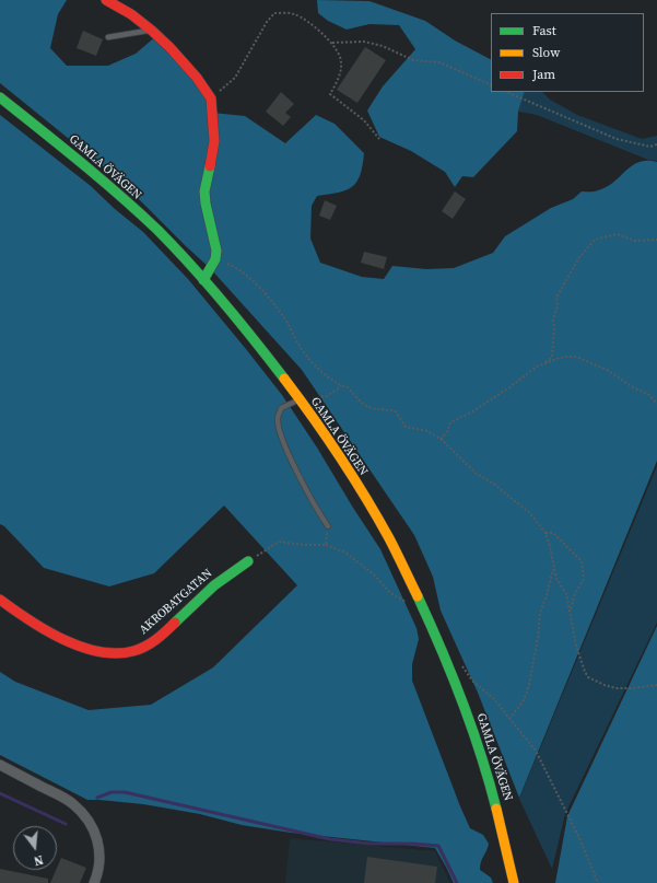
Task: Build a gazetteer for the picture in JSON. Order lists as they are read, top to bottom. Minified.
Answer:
{"streets":{"main road":["GAMLA ÖVÄGEN","AKROBATGATAN"]},"legend":["Fast","Slow","Jam"],"north":"bottom"}
